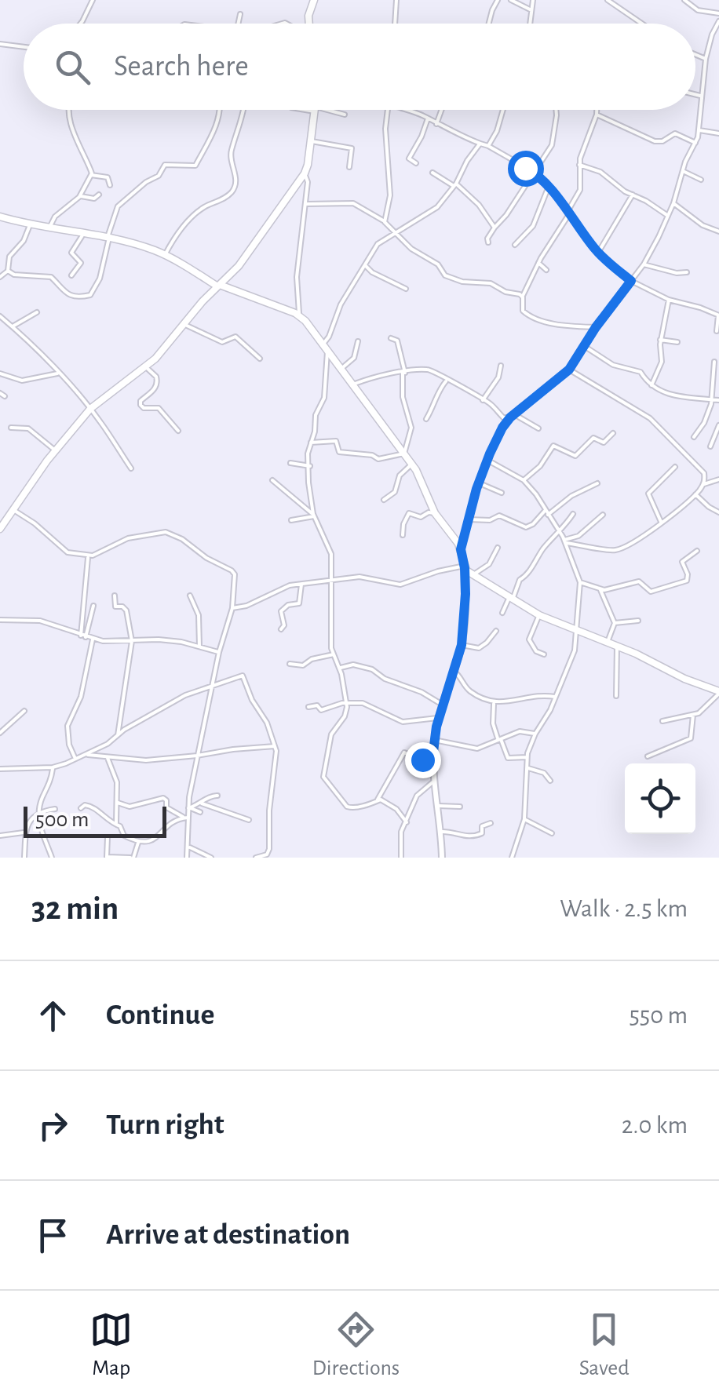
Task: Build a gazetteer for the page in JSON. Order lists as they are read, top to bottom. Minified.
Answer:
{"scale_bar":"500 m","page":{"search":"Search here","scale":"500 m","heading":["32 min","Walk · 2.5 km"],"list":[["Continue","550 m"],["Turn right","2.0 km"],"Arrive at destination"],"nav":["Map","Directions","Saved"]}}
